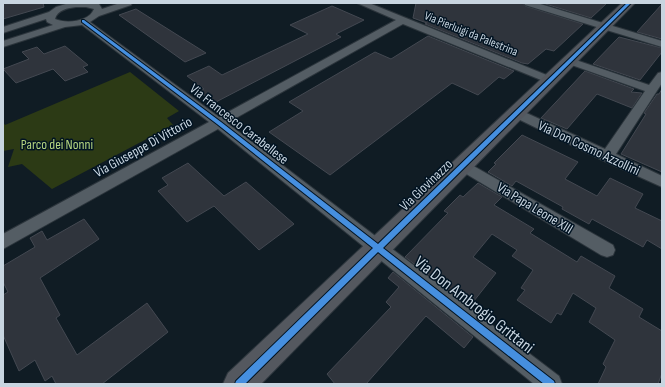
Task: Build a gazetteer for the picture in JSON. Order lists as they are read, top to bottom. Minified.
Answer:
{"streets":{"street":["Via Pierluigi da Palestrina","Via Francesco Carabellese","Via Giuseppe Di Vittorio","Via Don Cosmo Azzollini","Via Giovinazzo","Via Papa Leone XIII","Via Don Ambrogio Grittani"]},"crossings":[["Via Pierluigi da Palestrina","Via Giuseppe Di Vittorio"],["Via Pierluigi da Palestrina","Via Giovinazzo"],["Via Francesco Carabellese","Via Giuseppe Di Vittorio"],["Via Francesco Carabellese","Via Giovinazzo"],["Via Francesco Carabellese","Via Don Ambrogio Grittani"],["Via Don Cosmo Azzollini","Via Giovinazzo"],["Via Giovinazzo","Via Papa Leone XIII"],["Via Giovinazzo","Via Don Ambrogio Grittani"]],"parks":["Parco dei Nonni"]}
